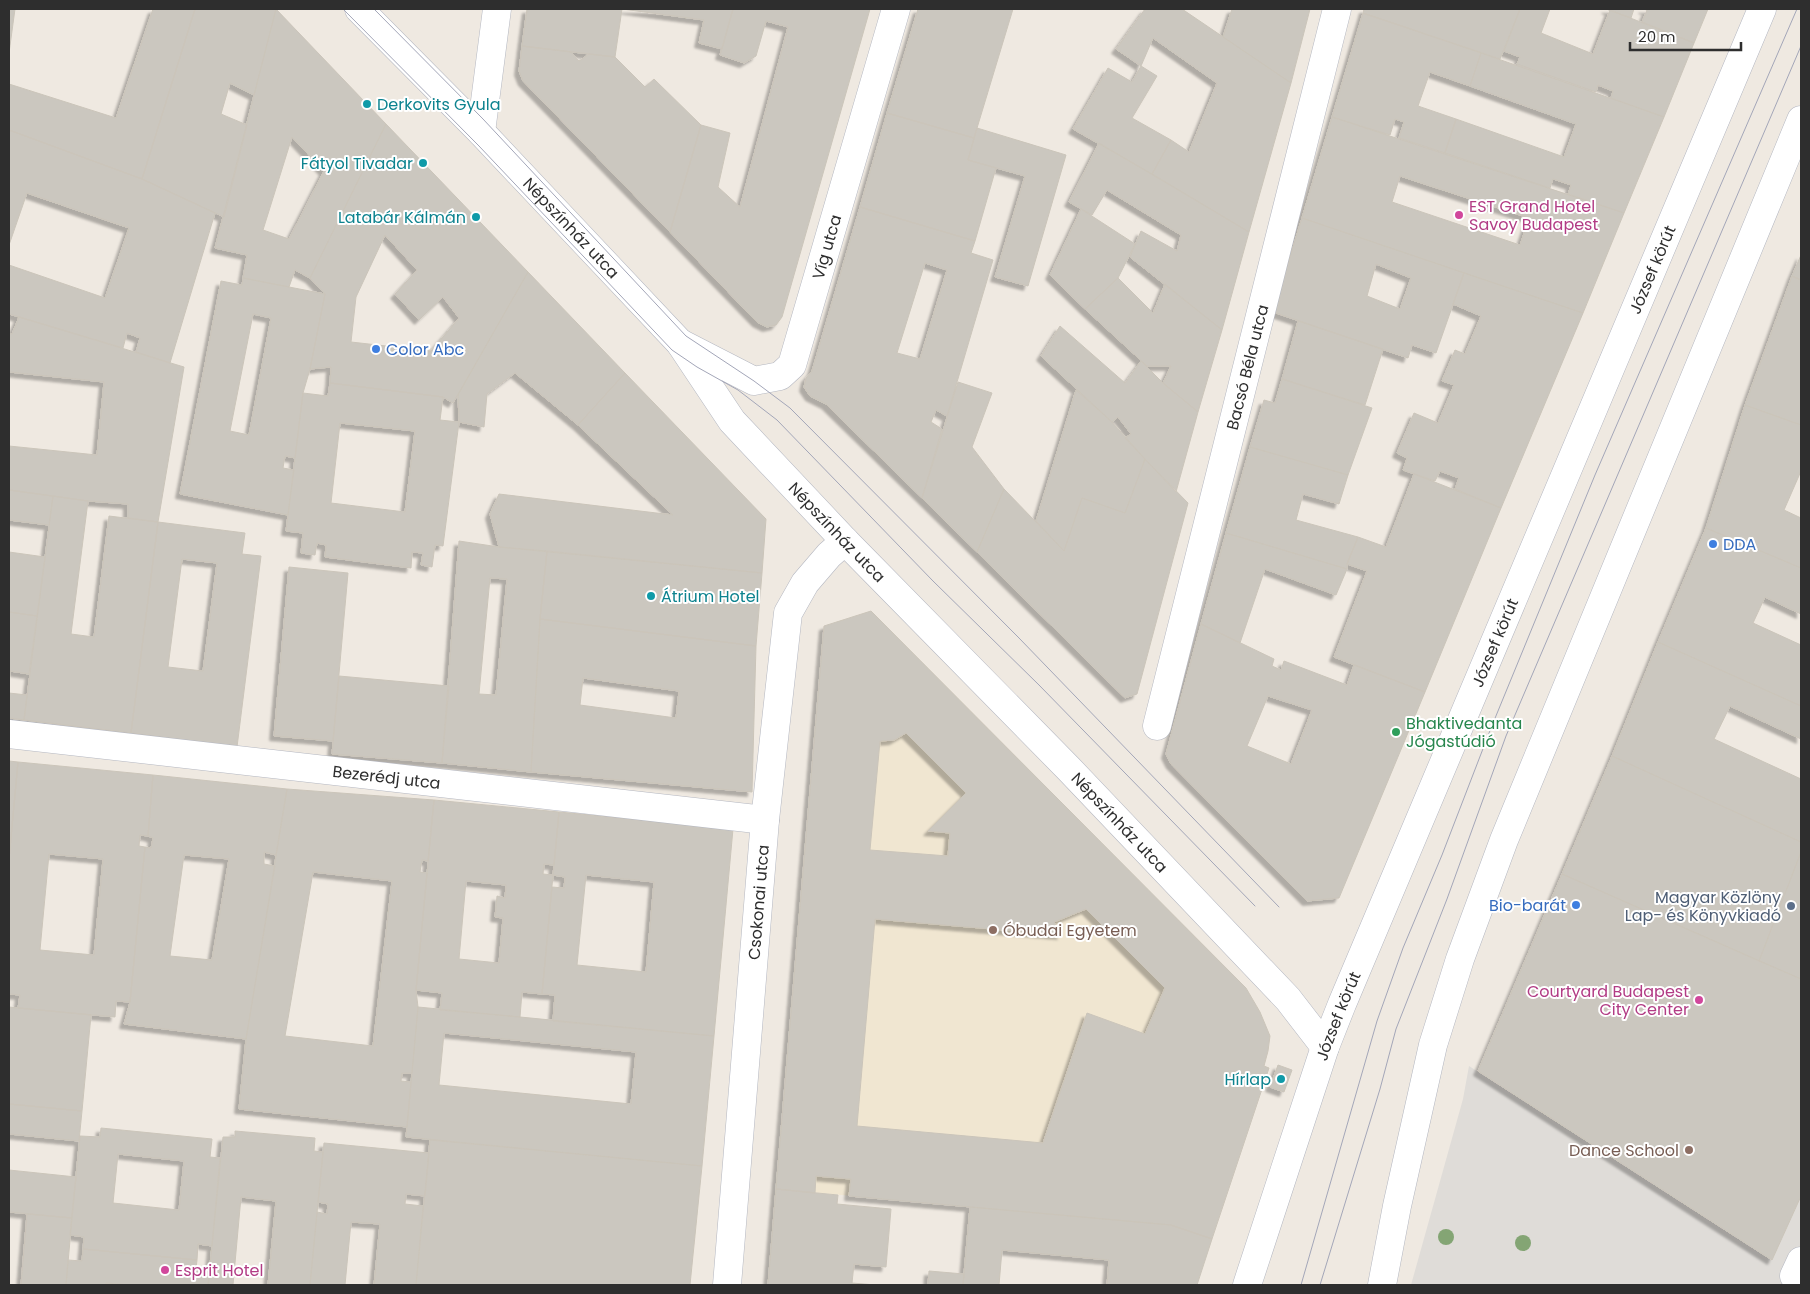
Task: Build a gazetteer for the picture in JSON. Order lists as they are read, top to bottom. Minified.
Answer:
{"streets":{"street":["Népszínház utca","Víg utca","József körút","Bacsó Béla utca","Bezerédj utca","Csokonai utca"]},"crossings":[["Népszínház utca","Víg utca"],["Népszínház utca","József körút"],["Népszínház utca","Csokonai utca"],["Bezerédj utca","Csokonai utca"]],"places":["Derkovits Gyula","Fátyol Tivadar","EST Grand Hotel Savoy Budapest","Latabár Kálmán","Color Abc","DDA","Átrium Hotel","Bhaktivedanta Jógastúdió","Bio-barát","Magyar Közlöny Lap- és Könyvkiadó","Óbudai Egyetem","Courtyard Budapest City Center","Hírlap","Dance School","Esprit Hotel"],"scale_bar":"20 m"}
